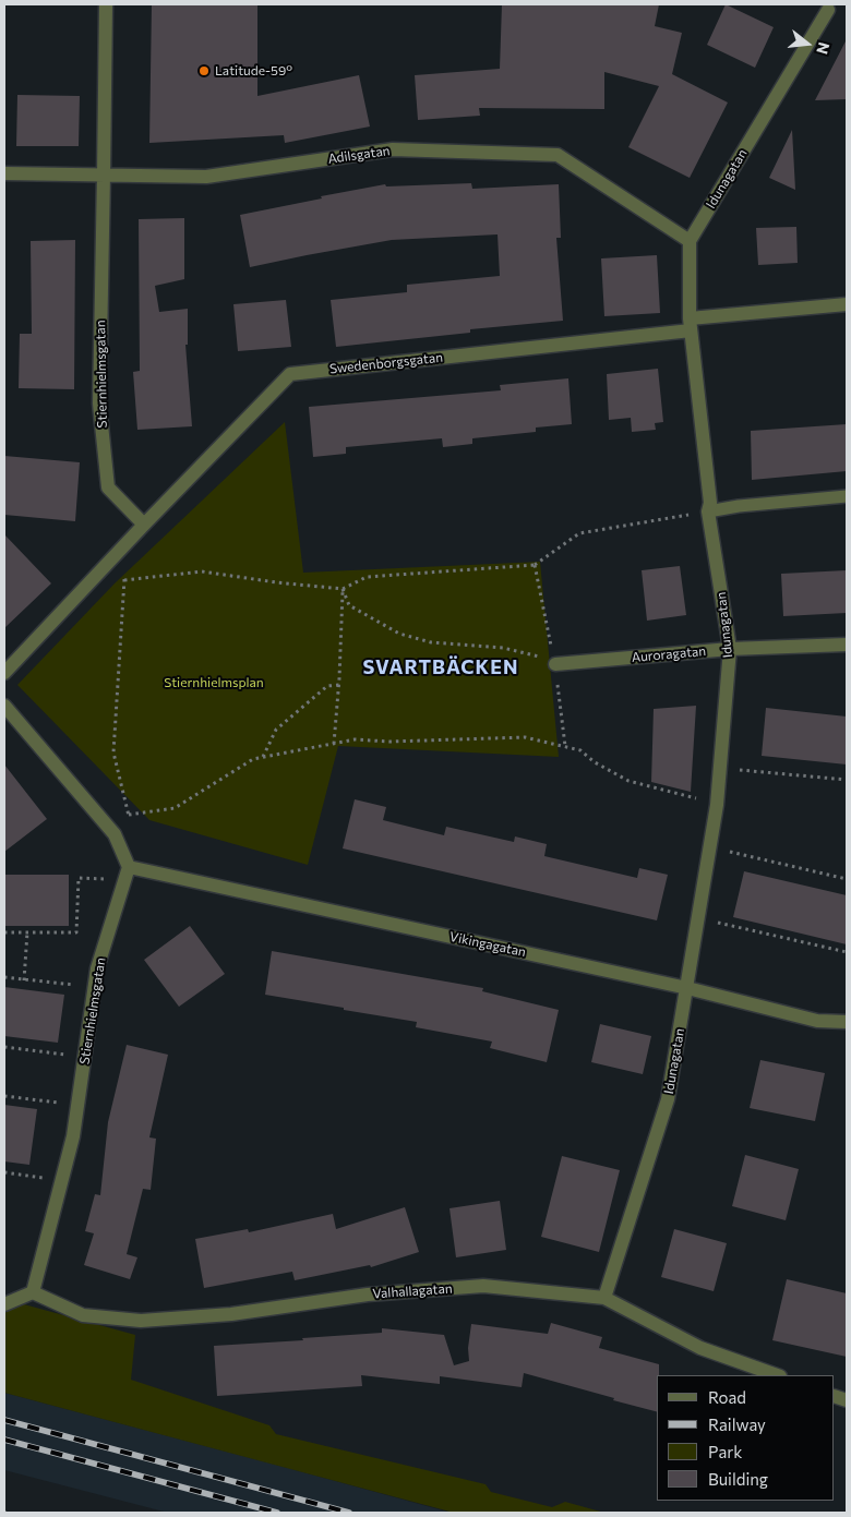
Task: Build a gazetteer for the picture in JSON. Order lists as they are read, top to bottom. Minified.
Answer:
{"streets":{"street":["Adilsgatan","Idunagatan","Swedenborgsgatan","Stiernhielmsgatan","Auroragatan","Vikingagatan","Valhallagatan"]},"crossings":[["Adilsgatan","Idunagatan"],["Adilsgatan","Stiernhielmsgatan"],["Idunagatan","Swedenborgsgatan"],["Idunagatan","Auroragatan"],["Idunagatan","Vikingagatan"],["Idunagatan","Valhallagatan"],["Swedenborgsgatan","Stiernhielmsgatan"],["Stiernhielmsgatan","Vikingagatan"],["Stiernhielmsgatan","Valhallagatan"]],"districts":["SVARTBÄCKEN"],"parks":["Stiernhielmsplan"],"places":["Latitude-59°"],"legend":["Road","Railway","Park","Building"],"north":"right"}
